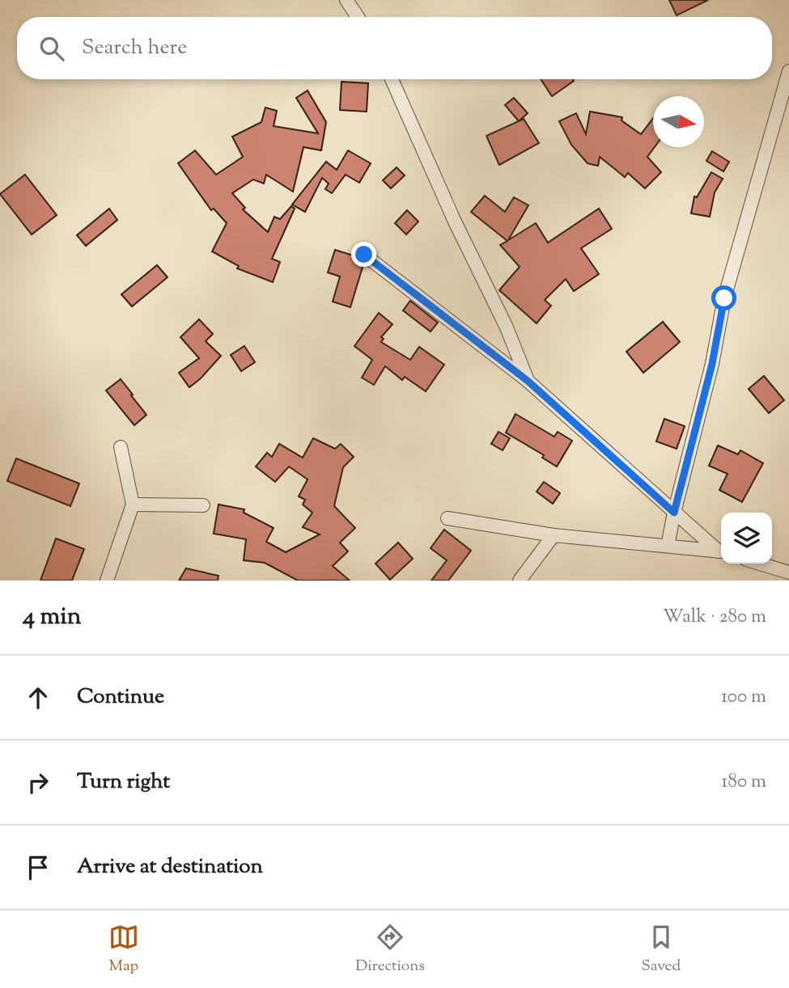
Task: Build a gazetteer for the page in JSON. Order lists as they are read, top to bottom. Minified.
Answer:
{"north":"right","page":{"search":"Search here","heading":["4 min","Walk · 280 m"],"list":[["Continue","100 m"],["Turn right","180 m"],"Arrive at destination"],"nav":["Map","Directions","Saved"]}}
